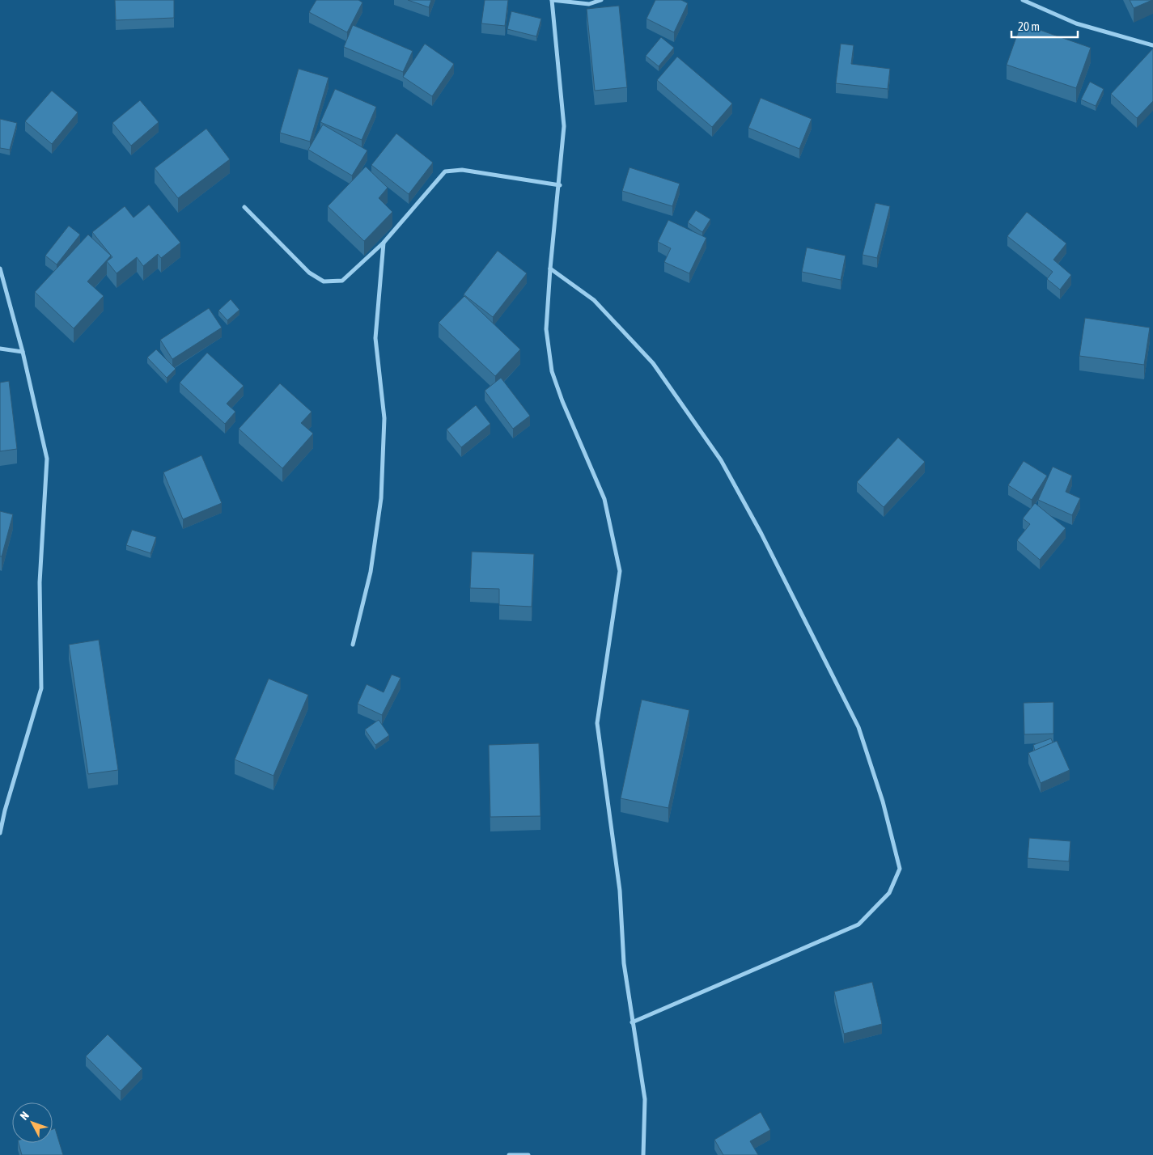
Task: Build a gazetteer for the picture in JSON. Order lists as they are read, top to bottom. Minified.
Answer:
{"scale_bar":"20 m","north":"top left"}
